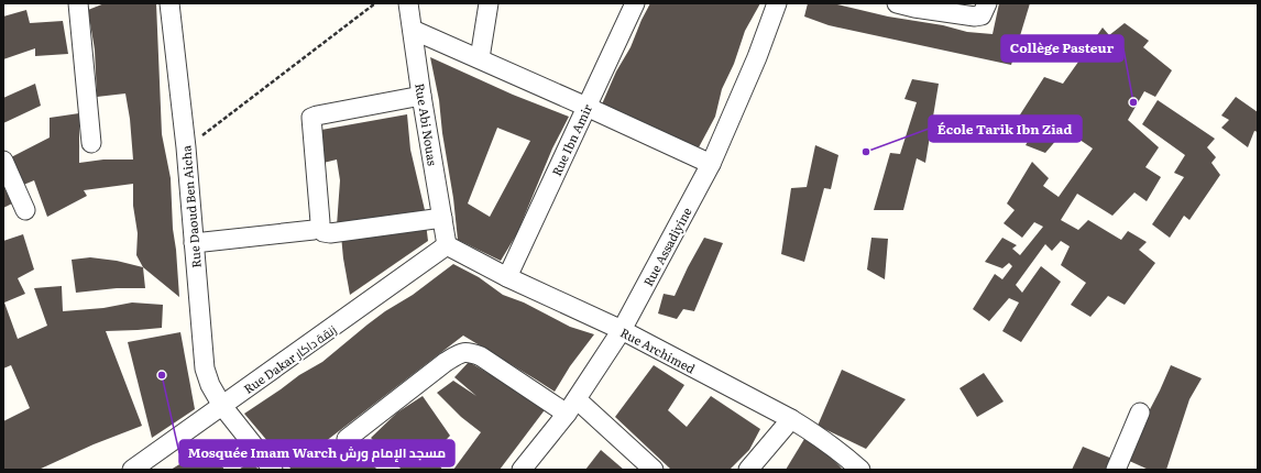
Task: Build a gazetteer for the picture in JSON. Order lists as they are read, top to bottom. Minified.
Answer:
{"streets":{"street":["Rue Abi Nouas","Rue Ibn Amir","Rue Daoud Ben Aicha","Rue Assadiyine","Rue Archimed","Rue Dakar زنقة داكار"]},"crossings":[["Rue Abi Nouas","Rue Archimed"],["Rue Abi Nouas","Rue Dakar زنقة داكار"],["Rue Ibn Amir","Rue Archimed"],["Rue Daoud Ben Aicha","Rue Dakar زنقة داكار"],["Rue Assadiyine","Rue Archimed"],["Rue Archimed","Rue Dakar زنقة داكار"]],"places":["Collège Pasteur","École Tarik Ibn Ziad","Mosquée Imam Warch مسجد الإمام ورش"]}
